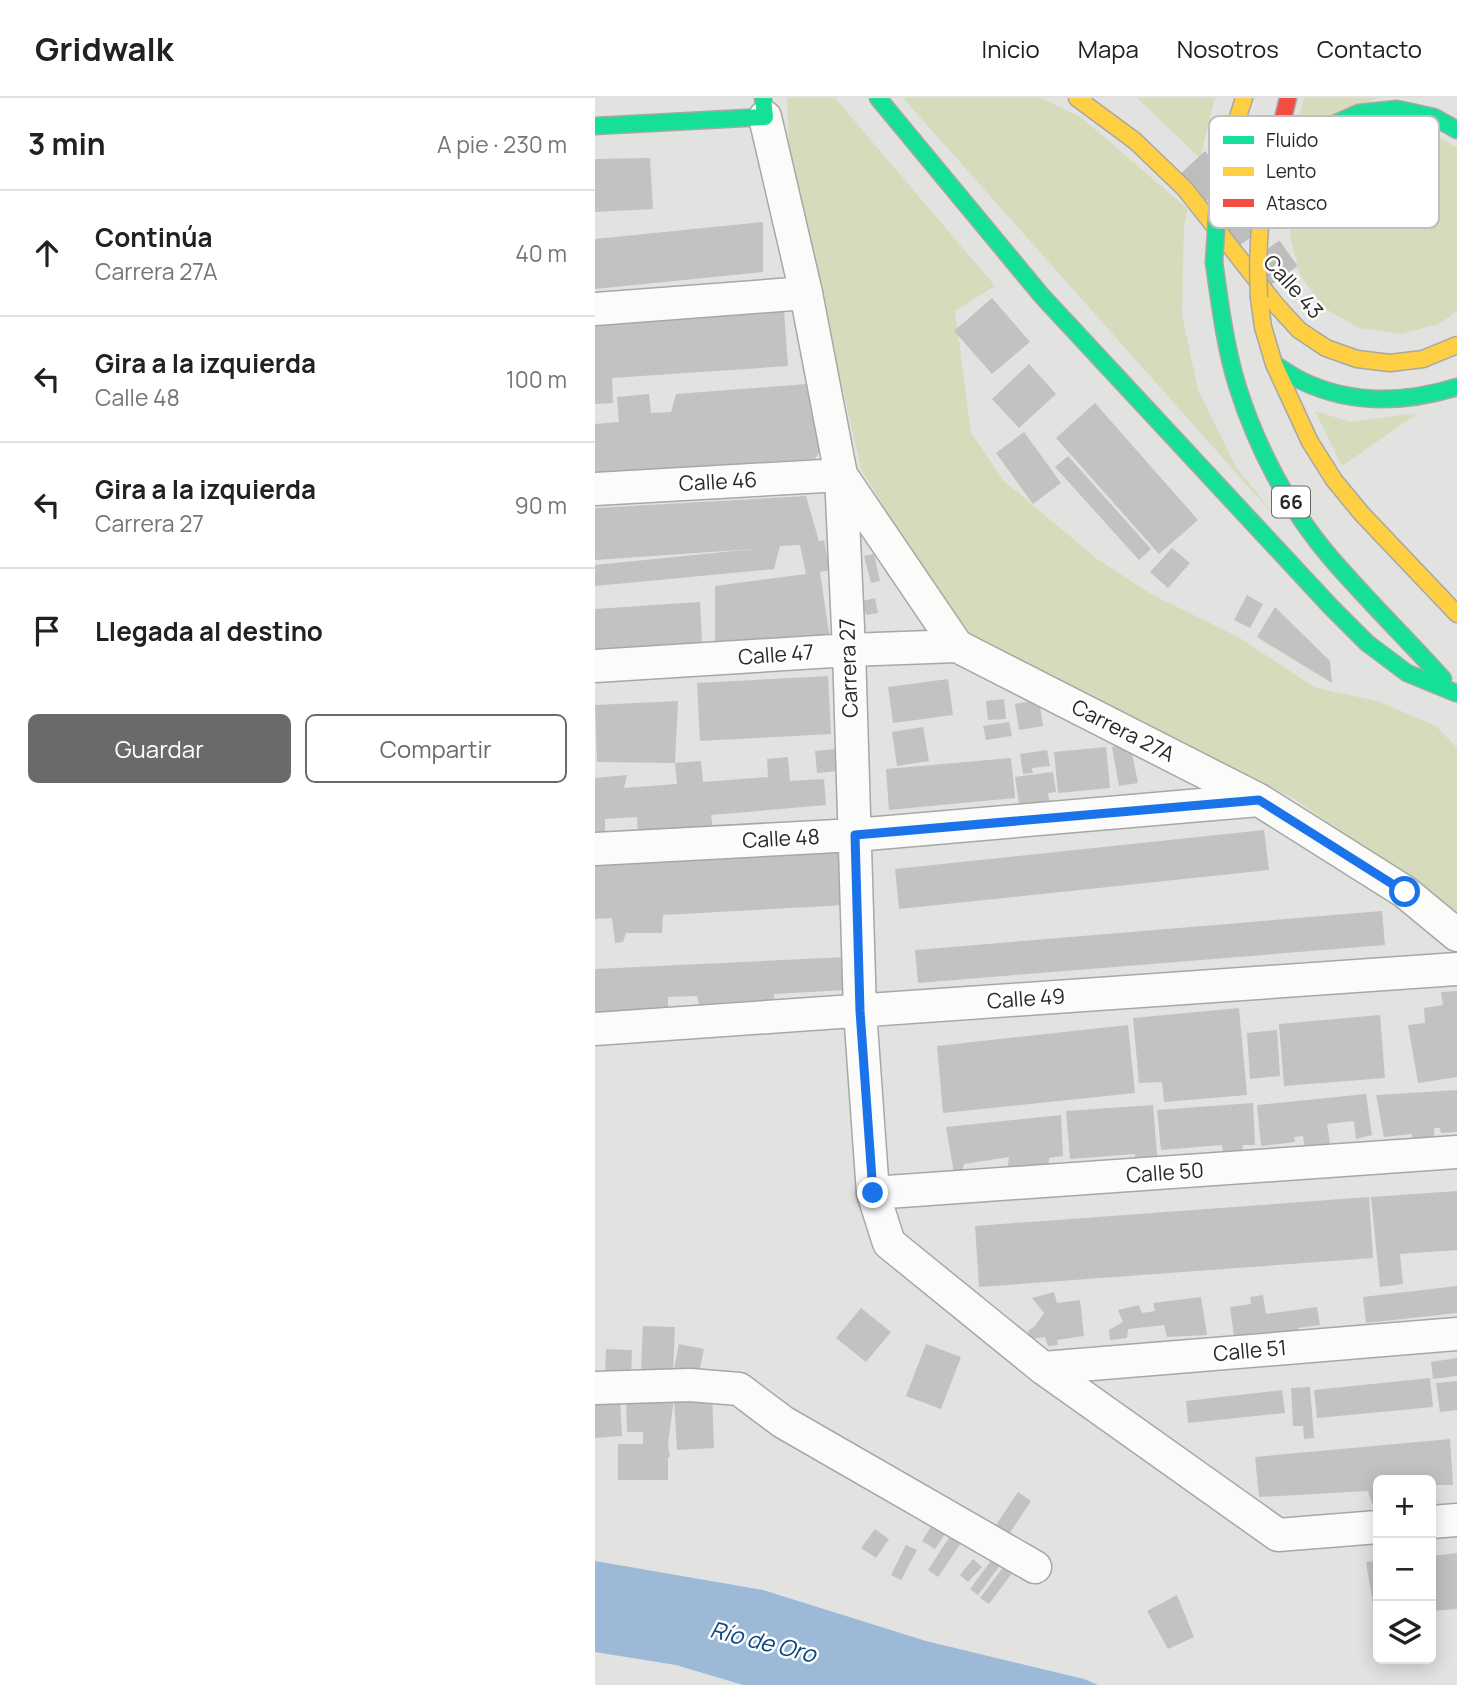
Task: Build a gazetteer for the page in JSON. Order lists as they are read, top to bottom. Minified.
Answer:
{"streets":{"main road":["Calle 43","66"],"street":["Calle 46","Calle 47","Carrera 27","Carrera 27A","Calle 48","Calle 49","Calle 50","Calle 51"]},"crossings":[["Calle 46","Carrera 27"],["Calle 46","Carrera 27A"],["Calle 47","Carrera 27"],["Calle 47","Carrera 27A"],["Carrera 27","Carrera 27A"],["Carrera 27","Calle 48"],["Carrera 27","Calle 49"],["Carrera 27","Calle 50"],["Carrera 27","Calle 51"],["Carrera 27A","Calle 48"]],"water":["Río de Oro"],"legend":["Fluido","Lento","Atasco"],"page":{"header":"Gridwalk","nav":["Inicio","Mapa","Nosotros","Contacto"],"heading":["3 min","A pie · 230 m"],"list":[["Continúa","Carrera 27A","40 m"],["Gira a la izquierda","Calle 48","100 m"],["Gira a la izquierda","Carrera 27","90 m"],"Llegada al destino"],"buttons":["Guardar","Compartir"],"map_buttons":["+","−"]}}
